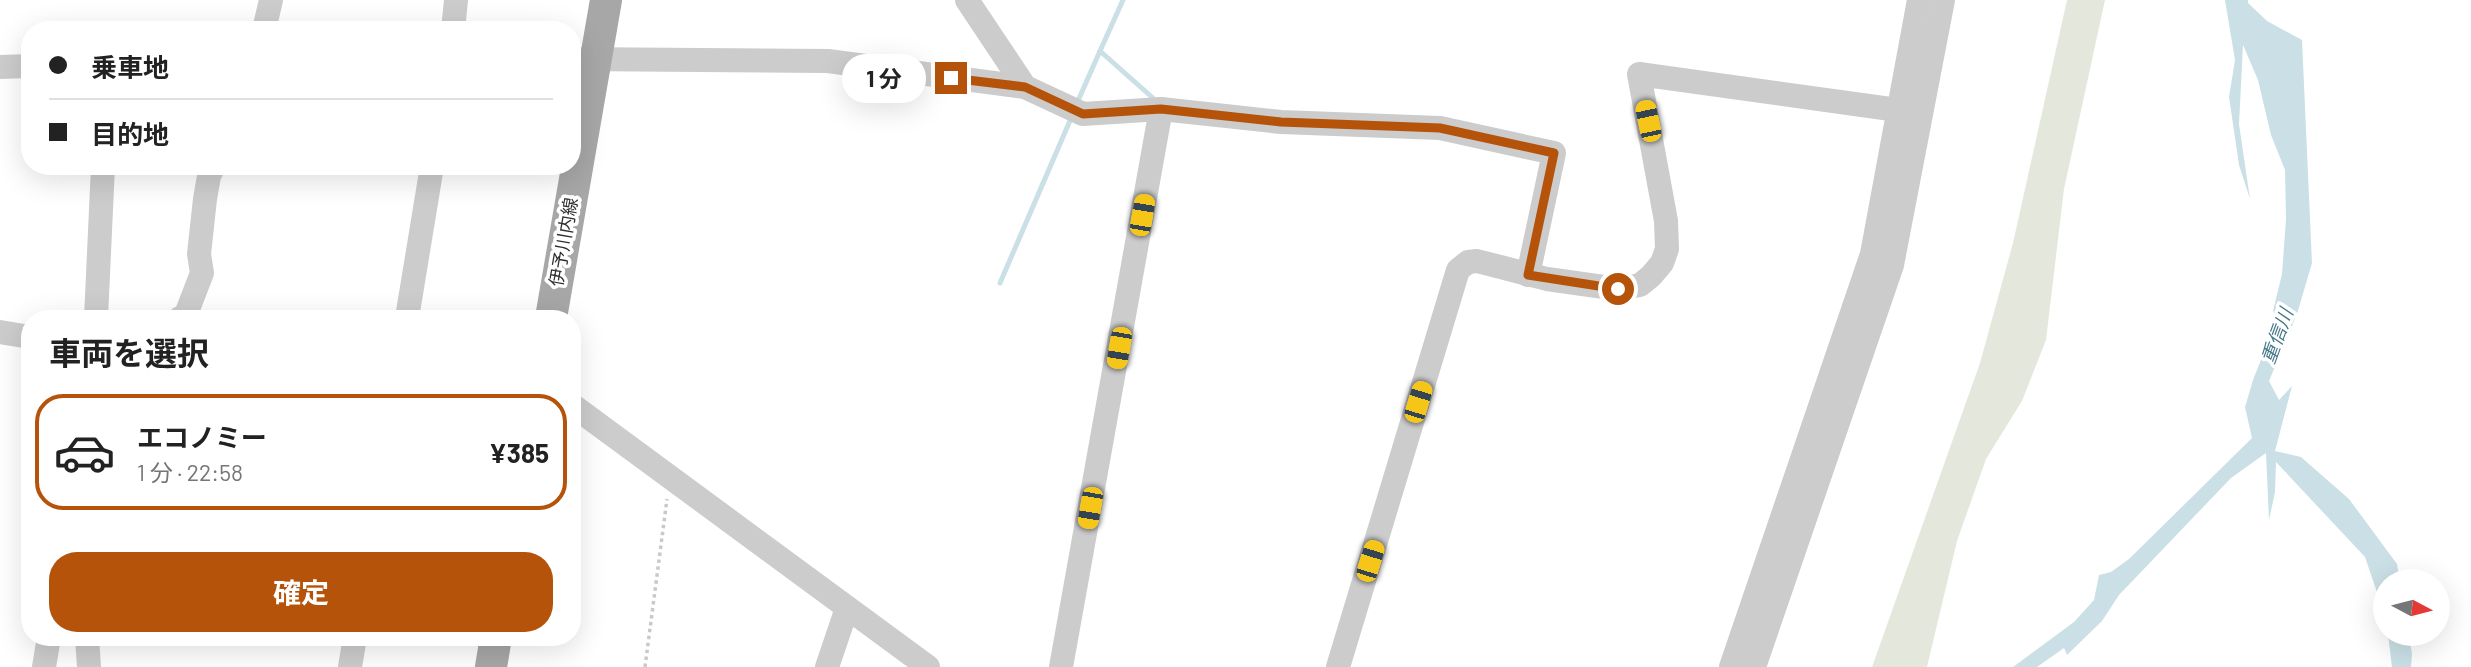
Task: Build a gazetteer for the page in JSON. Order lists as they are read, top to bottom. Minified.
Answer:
{"streets":{"main road":["伊予川内線"]},"water":["重信川"],"north":"right","page":{"banner":["乗車地","目的地"],"bubble":"1 分","heading":"車両を選択","list":[{"name":"エコノミー","note":"1 分 · 22:58","value":"¥385"}],"buttons":"確定"}}
